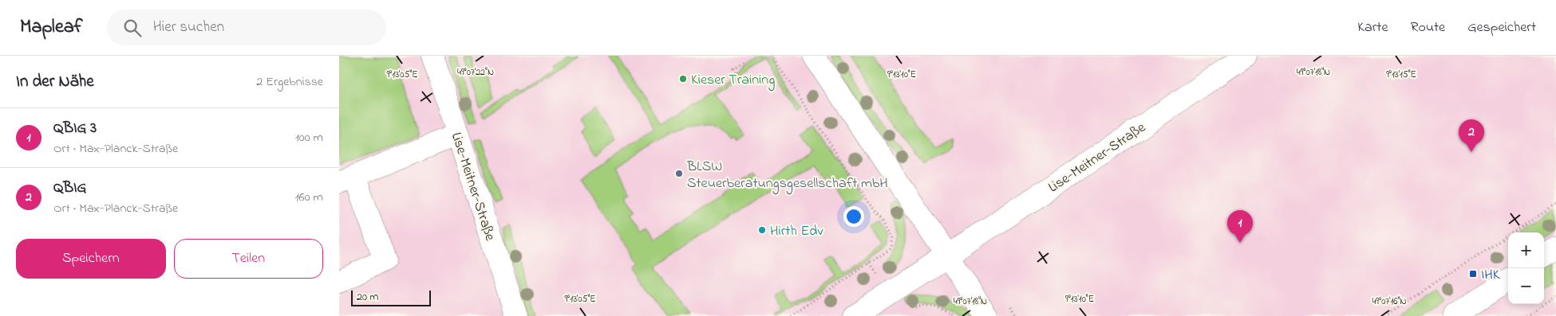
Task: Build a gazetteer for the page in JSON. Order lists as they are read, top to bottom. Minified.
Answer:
{"streets":{"street":["Lise-Meitner-Straße"]},"places":{"other":["Kieser Training","BLSW Steuerberatungsgesellschaft mbH","Hirth Edv"],"transit":["IHK"]},"scale_bar":"20 m","page":{"header":"Mapleaf","search":"Hier suchen","nav":["Karte","Route","Gespeichert"],"heading":["In der Nähe","2 Ergebnisse"],"list":[{"mark":"1","name":"QBIG 3","note":"Ort · Max-Planck-Straße","value":"100 m"},{"mark":"2","name":"QBIG","note":"Ort · Max-Planck-Straße","value":"160 m"}],"pins":["2","1"],"buttons":["Speichern","Teilen"],"map_buttons":["+","−"],"scale":"20 m"},"coordinates":["49°07'22\"N","49°07'18\"N","9°13'05\"E","9°13'10\"E","9°13'15\"E","49°07'16\"N"]}
